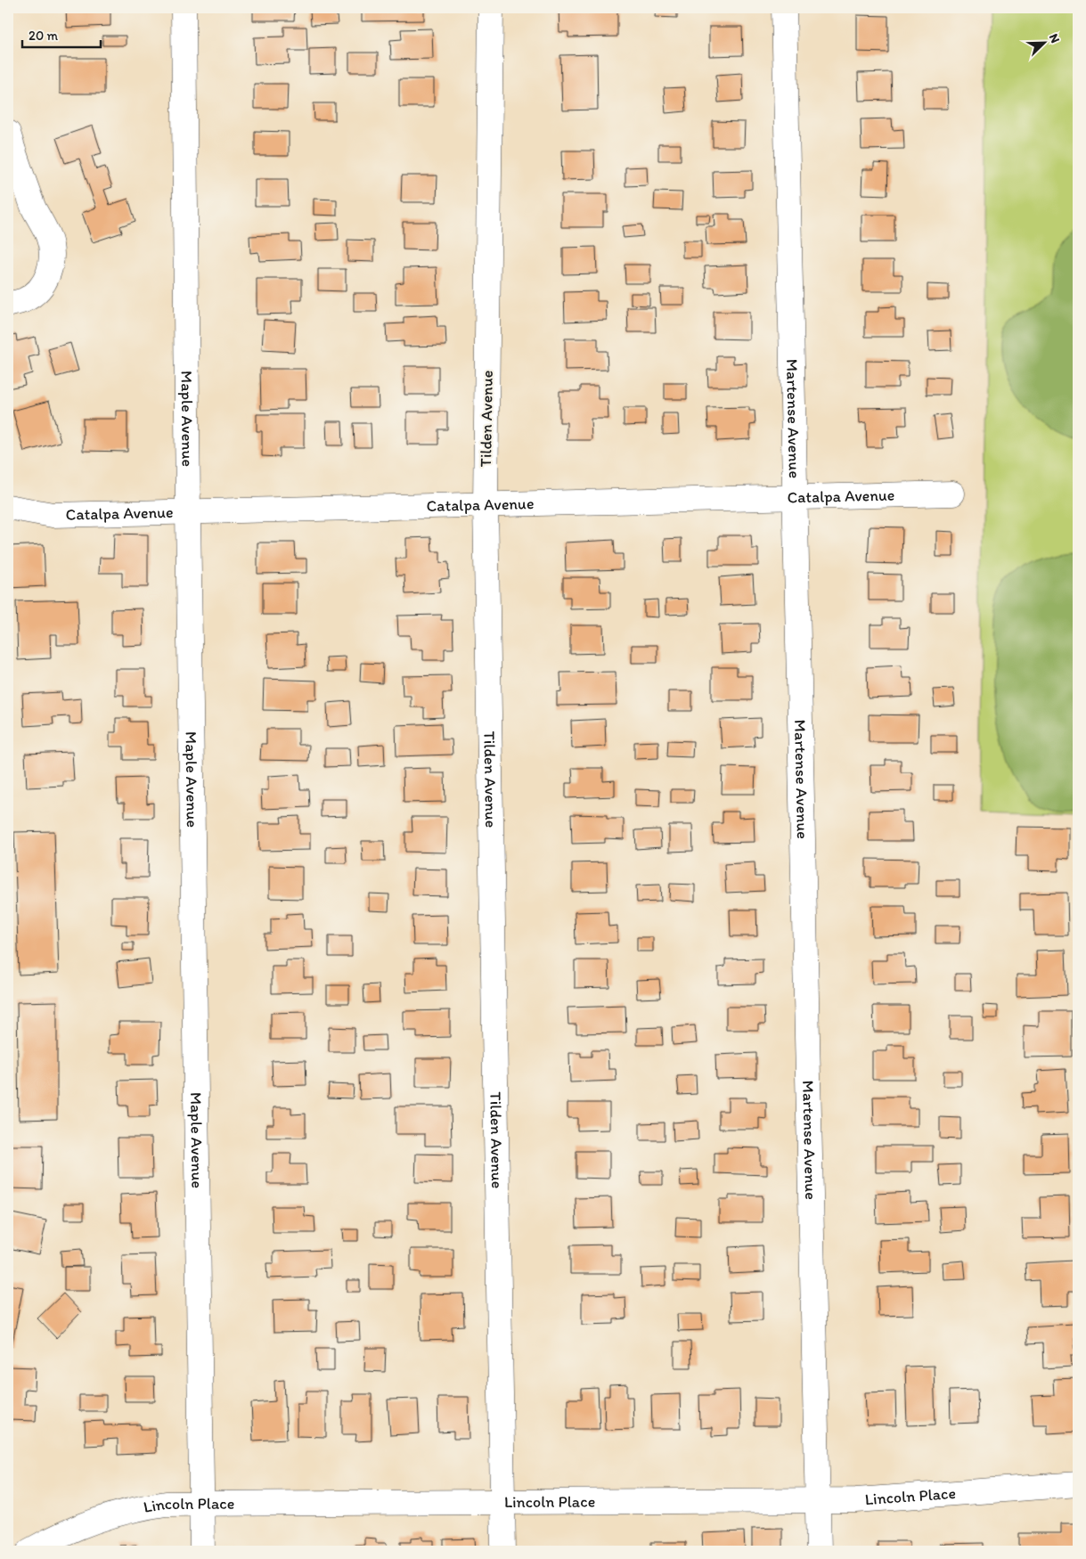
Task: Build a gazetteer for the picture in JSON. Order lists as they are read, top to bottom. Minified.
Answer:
{"streets":{"street":["Maple Avenue","Tilden Avenue","Martense Avenue","Catalpa Avenue","Lincoln Place"]},"crossings":[["Maple Avenue","Catalpa Avenue"],["Maple Avenue","Lincoln Place"],["Tilden Avenue","Catalpa Avenue"],["Tilden Avenue","Lincoln Place"],["Martense Avenue","Catalpa Avenue"],["Martense Avenue","Lincoln Place"]],"scale_bar":"20 m","north":"top right"}
